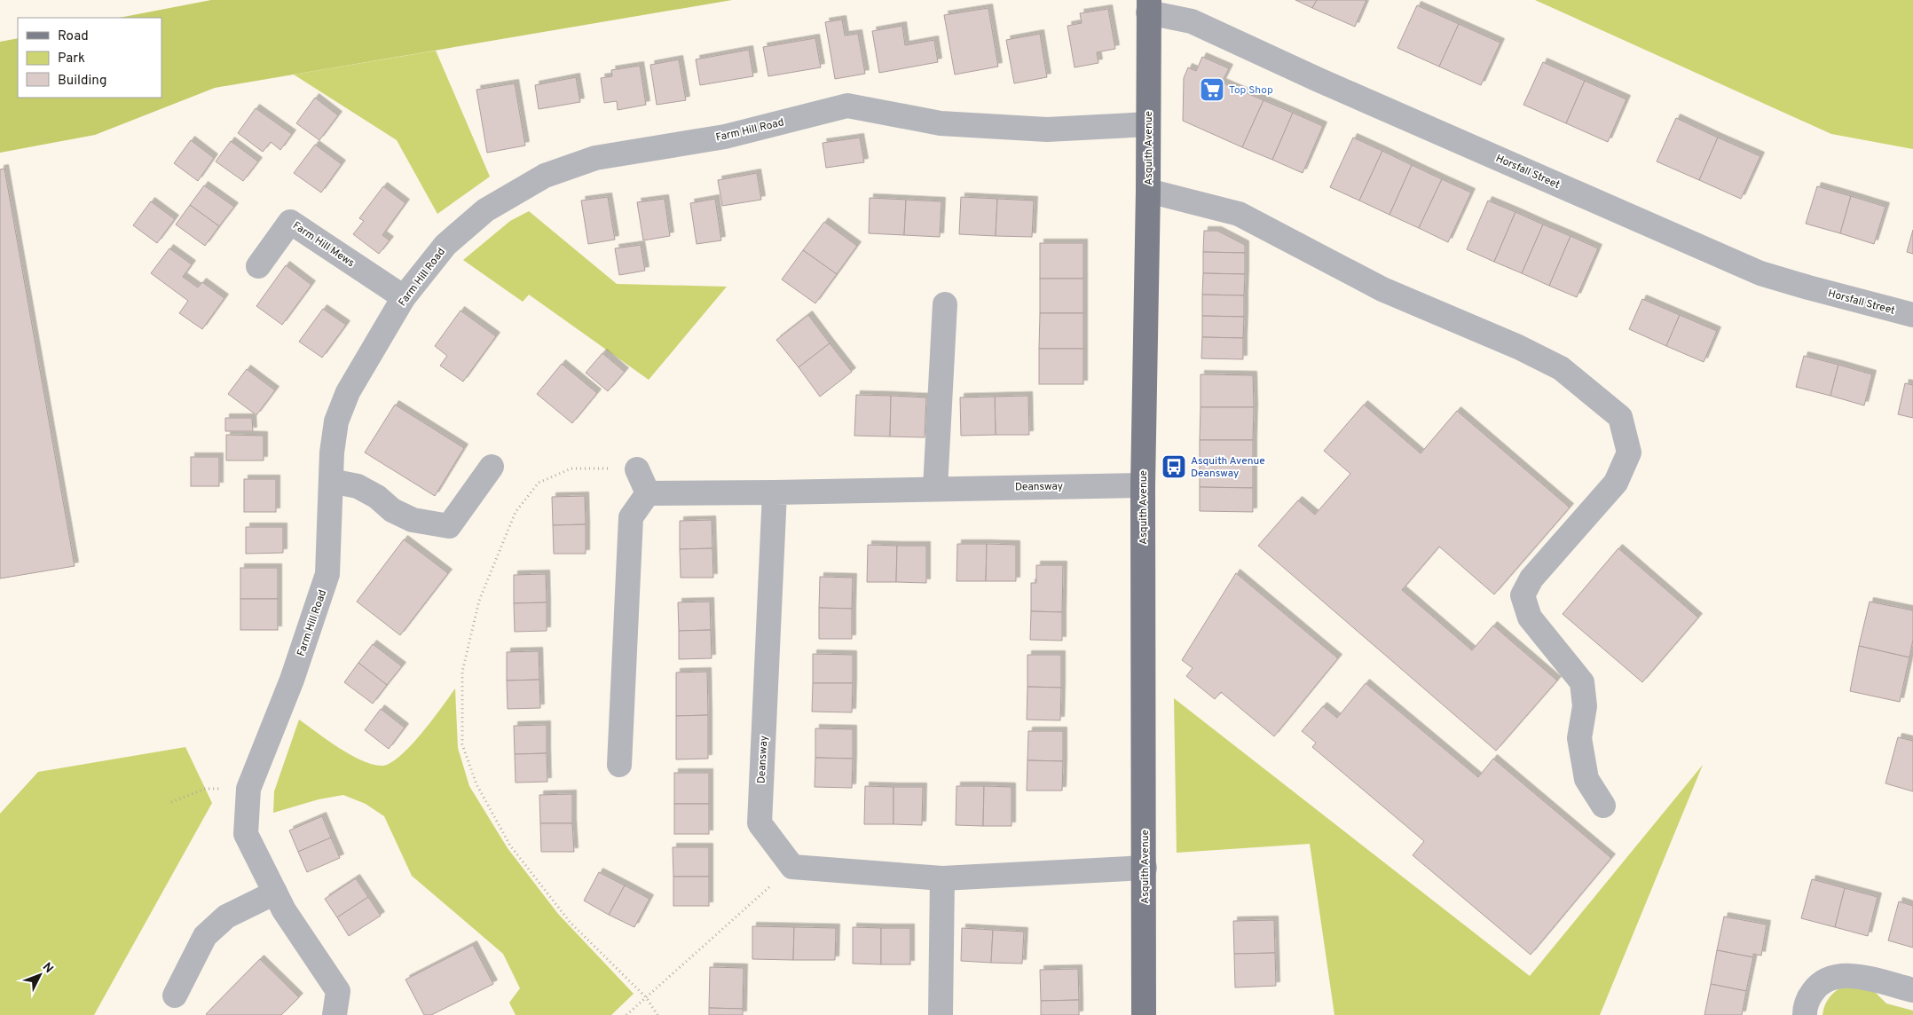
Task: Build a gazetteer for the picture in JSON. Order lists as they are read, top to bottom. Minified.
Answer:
{"streets":{"main road":["Asquith Avenue"],"street":["Farm Hill Road","Horsfall Street","Farm Hill Mews","Deansway"]},"crossings":[["Farm Hill Road","Asquith Avenue"],["Farm Hill Road","Farm Hill Mews"],["Asquith Avenue","Horsfall Street"],["Asquith Avenue","Deansway"]],"places":{"supermarket":["Top Shop"],"bus stop":["Asquith Avenue Deansway"]},"legend":["Road","Park","Building"],"north":"top right"}
